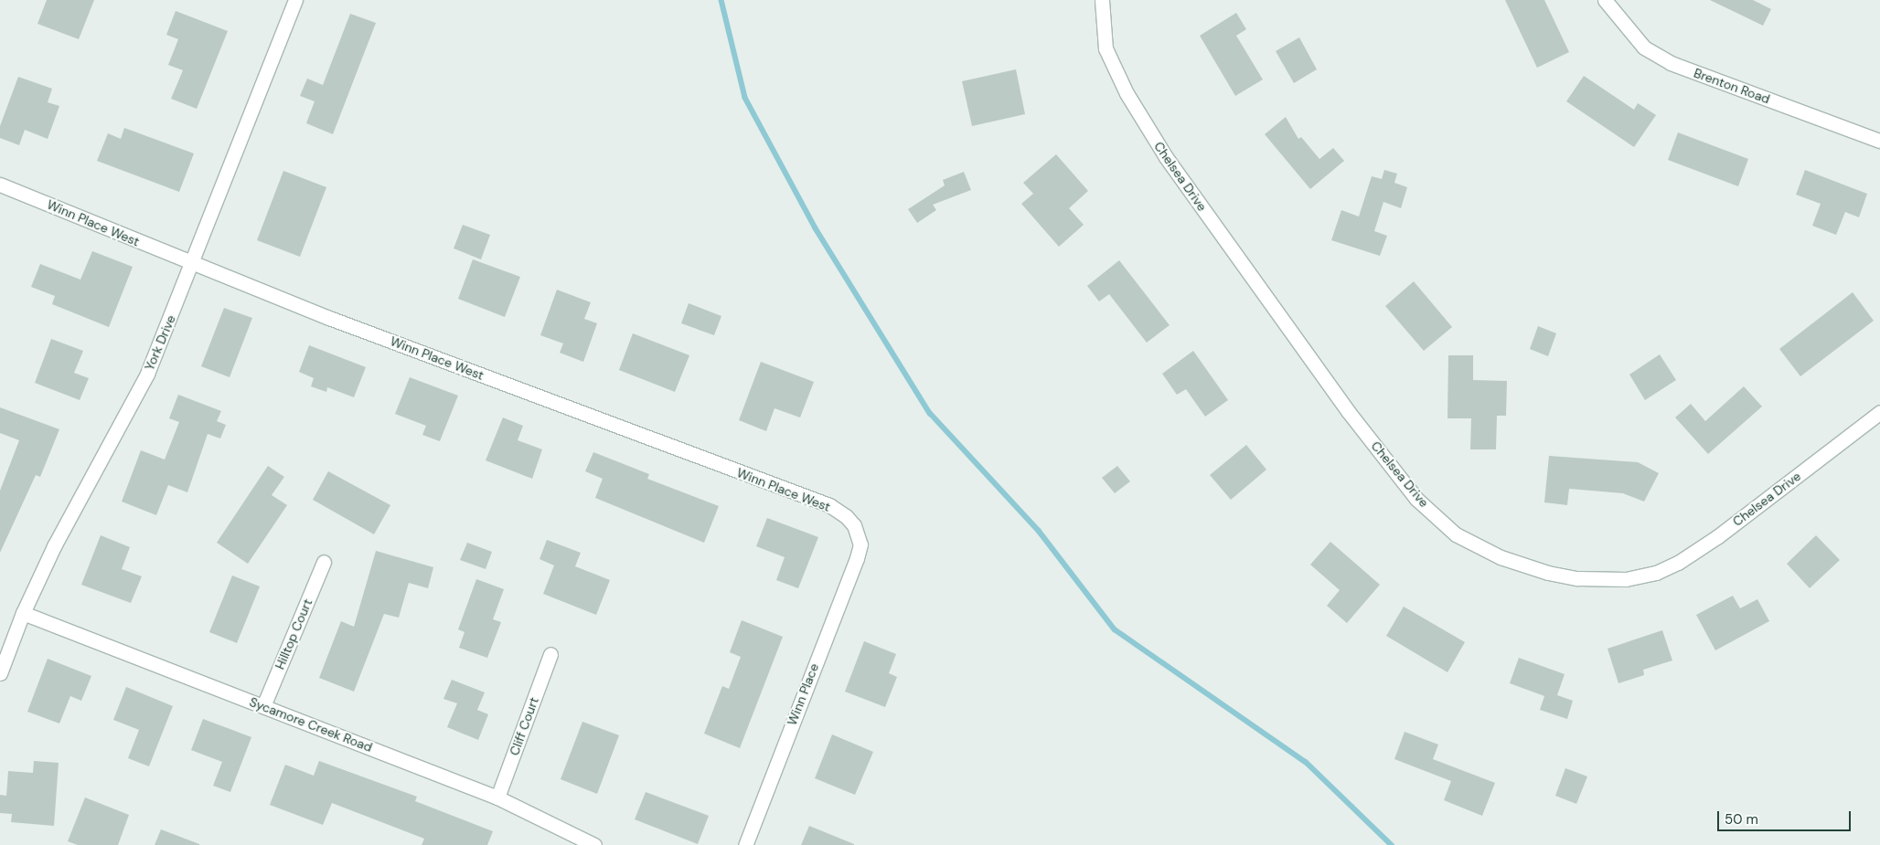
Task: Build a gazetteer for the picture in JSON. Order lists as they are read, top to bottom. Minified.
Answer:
{"streets":{"street":["Brenton Road","Chelsea Drive","Winn Place West","York Drive","Hilltop Court","Winn Place","Sycamore Creek Road","Cliff Court"]},"crossings":[["Winn Place West","York Drive"],["Winn Place West","Winn Place"],["York Drive","Sycamore Creek Road"],["Hilltop Court","Sycamore Creek Road"],["Sycamore Creek Road","Cliff Court"]],"scale_bar":"50 m"}
